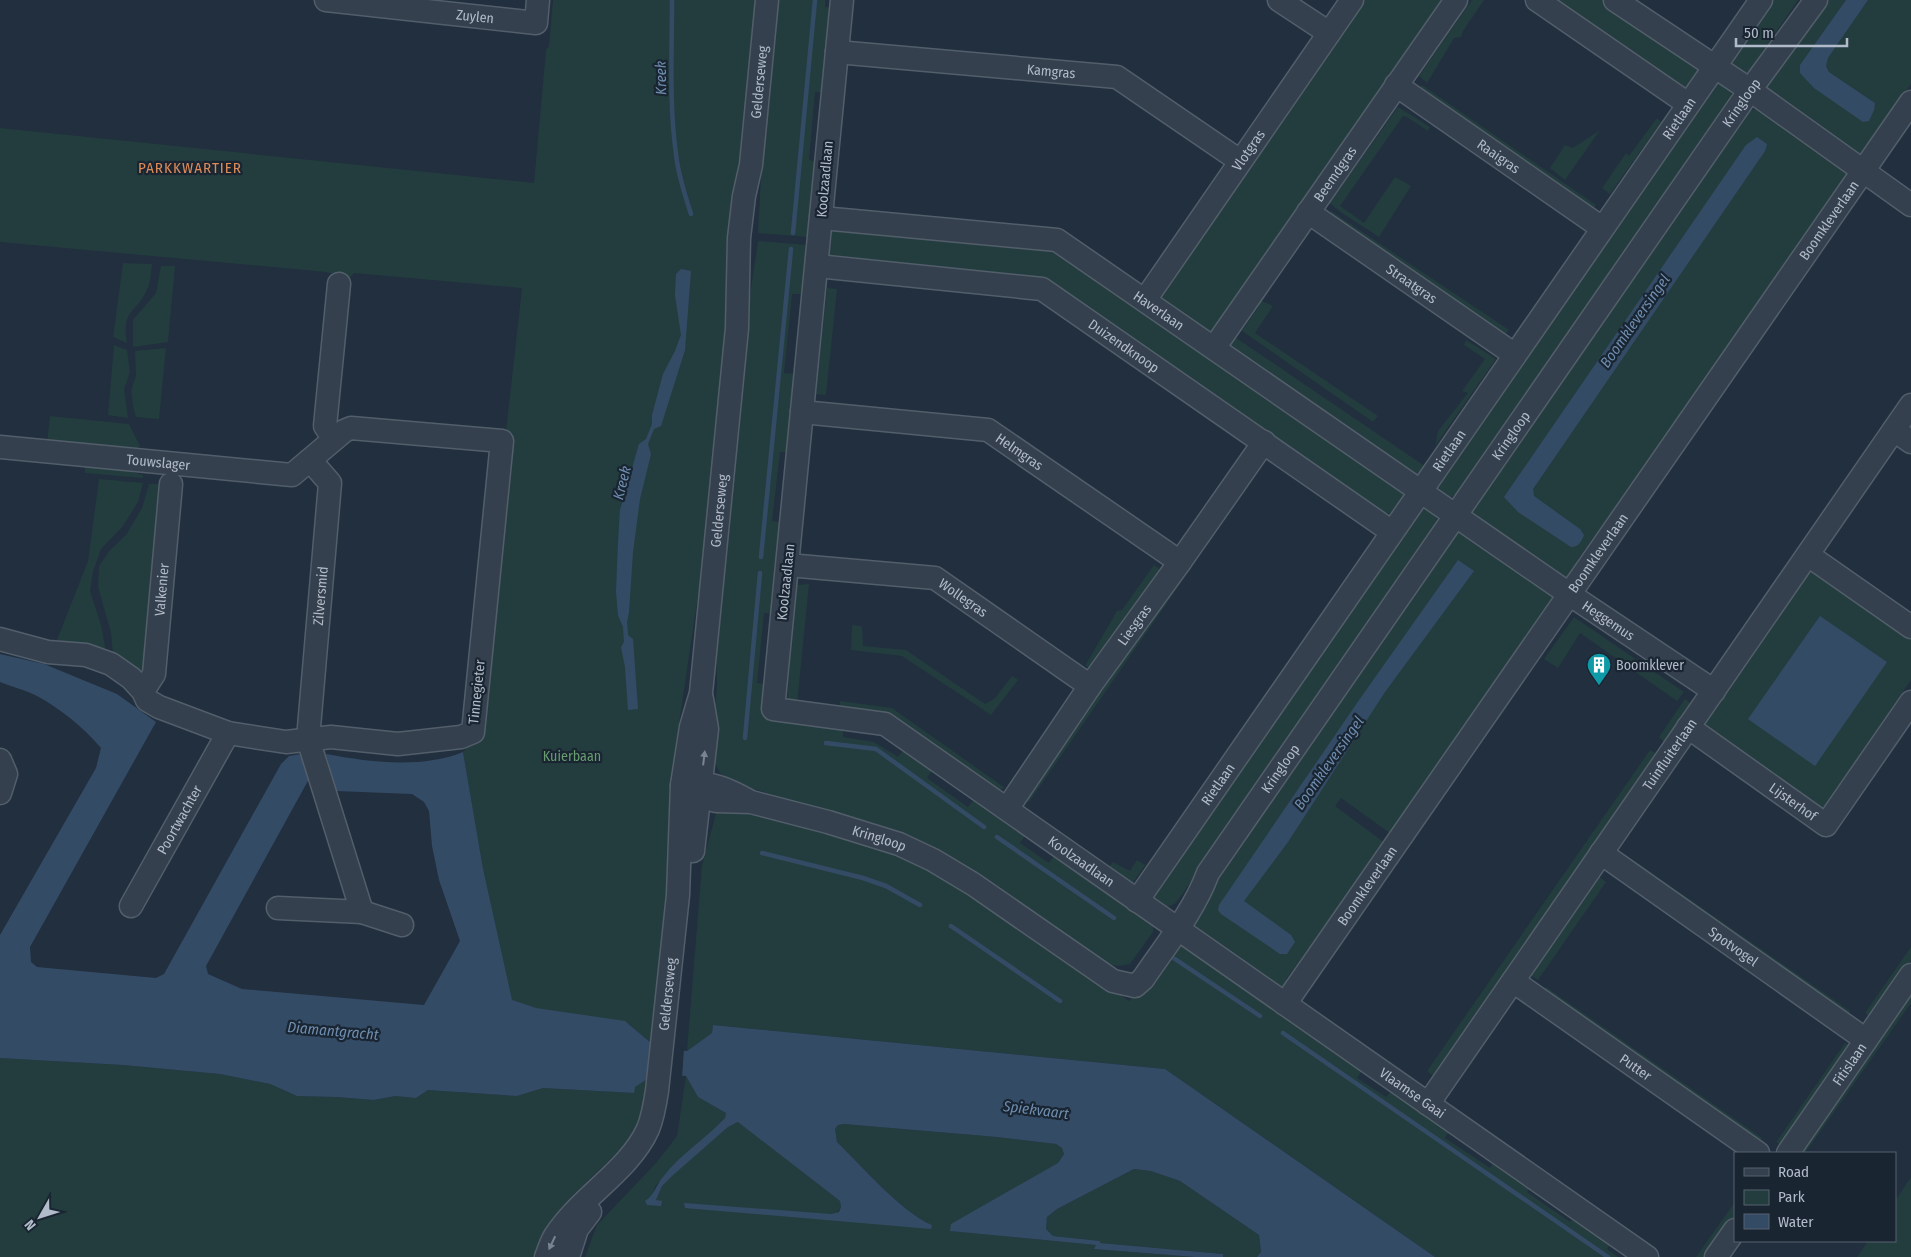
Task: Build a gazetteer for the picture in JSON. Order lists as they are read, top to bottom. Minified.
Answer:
{"streets":{"street":["Zuylen","Kamgras","Gelderseweg","Kringloop","Rietlaan","Vlotgras","Raaigras","Beemdgras","Koolzaadlaan","Boomkleverlaan","Straatgras","Haverlaan","Duizendknoop","Helmgras","Touwslager","Valkenier","Zilversmid","Wollegras","Heggemus","Liesgras","Tinnegieter","Tuinfluiterlaan","Lijsterhof","Poortwachter","Spotvogel","Fitislaan","Putter","Vlaamse Gaai"]},"crossings":[["Kamgras","Vlotgras"],["Kamgras","Koolzaadlaan"],["Gelderseweg","Kringloop"],["Kringloop","Koolzaadlaan"],["Kringloop","Haverlaan"],["Kringloop","Heggemus"],["Kringloop","Vlaamse Gaai"],["Rietlaan","Raaigras"],["Rietlaan","Koolzaadlaan"],["Rietlaan","Straatgras"],["Rietlaan","Haverlaan"],["Rietlaan","Duizendknoop"],["Vlotgras","Haverlaan"],["Raaigras","Beemdgras"],["Beemdgras","Straatgras"],["Beemdgras","Haverlaan"],["Koolzaadlaan","Haverlaan"],["Koolzaadlaan","Duizendknoop"],["Koolzaadlaan","Helmgras"],["Koolzaadlaan","Wollegras"],["Koolzaadlaan","Liesgras"],["Koolzaadlaan","Vlaamse Gaai"],["Boomkleverlaan","Heggemus"],["Boomkleverlaan","Vlaamse Gaai"],["Haverlaan","Heggemus"],["Duizendknoop","Liesgras"],["Helmgras","Liesgras"],["Touwslager","Zilversmid"],["Touwslager","Tinnegieter"],["Valkenier","Tinnegieter"],["Zilversmid","Tinnegieter"],["Wollegras","Liesgras"],["Heggemus","Tuinfluiterlaan"],["Tinnegieter","Poortwachter"],["Tuinfluiterlaan","Lijsterhof"],["Tuinfluiterlaan","Spotvogel"],["Tuinfluiterlaan","Putter"],["Tuinfluiterlaan","Vlaamse Gaai"],["Spotvogel","Fitislaan"]],"districts":["PARKKWARTIER"],"water":["Kreek","Boomkleversingel","Diamantgracht","Spiekvaart"],"parks":["Kuierbaan"],"places":{"building":["Boomklever"]},"legend":["Road","Park","Water"],"scale_bar":"50 m","north":"bottom left"}
